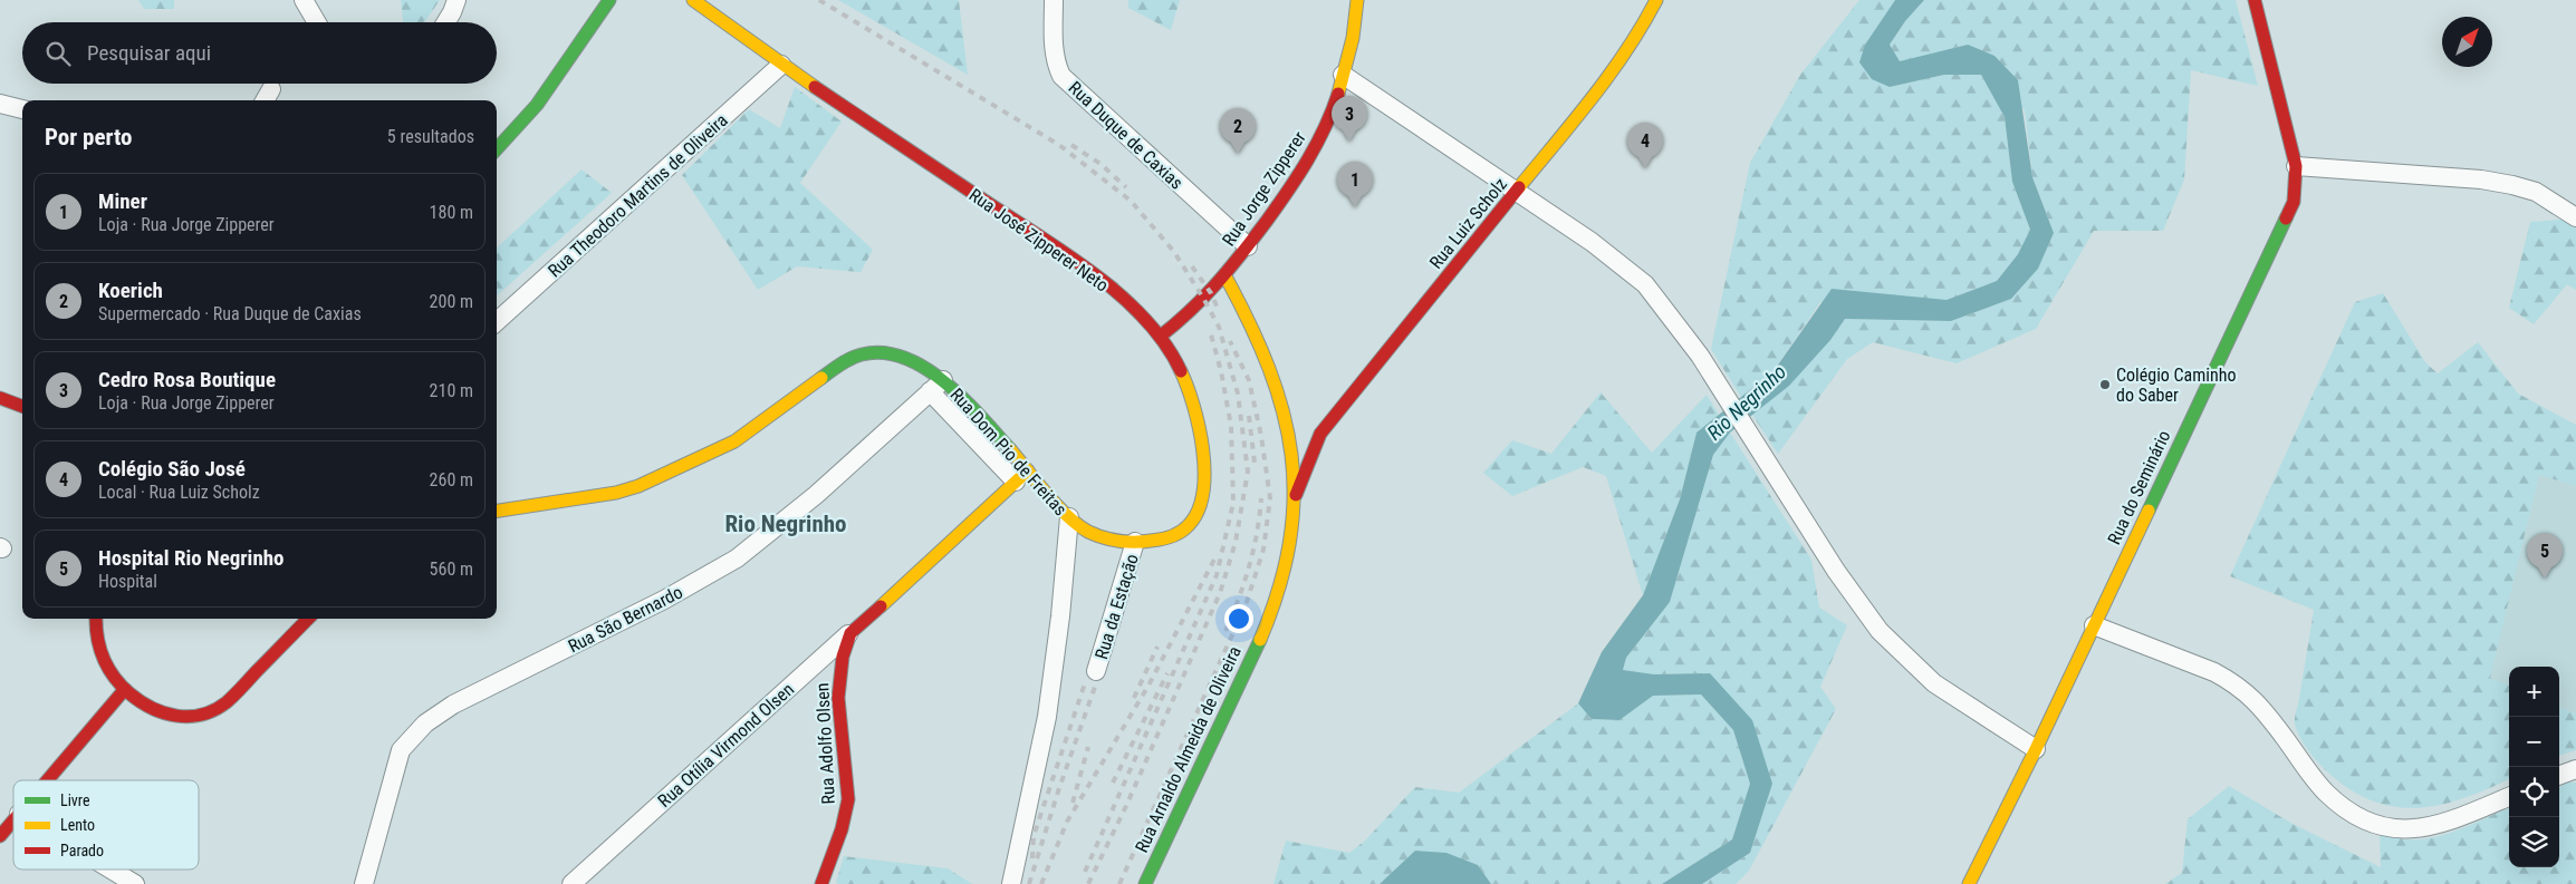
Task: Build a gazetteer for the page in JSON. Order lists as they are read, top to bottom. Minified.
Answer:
{"streets":{"main road":["Rua Jorge Zipperer","Rua Luiz Scholz","Rua José Zipperer Neto","Rua Dom Pio de Freitas","Rua do Seminário","Rua Adolfo Olsen","Rua Otília Virmond Olsen","Rua Arnaldo Almeida de Oliveira"],"street":["Rua Duque de Caxias","Rua Theodoro Martins de Oliveira","Rua da Estação","Rua São Bernardo"]},"crossings":[["Rua Duque de Caxias","Rua Jorge Zipperer"],["Rua Jorge Zipperer","Rua José Zipperer Neto"],["Rua Jorge Zipperer","Rua Arnaldo Almeida de Oliveira"],["Rua Theodoro Martins de Oliveira","Rua José Zipperer Neto"],["Rua Luiz Scholz","Rua Arnaldo Almeida de Oliveira"],["Rua José Zipperer Neto","Rua Dom Pio de Freitas"],["Rua José Zipperer Neto","Rua da Estação"],["Rua Dom Pio de Freitas","Rua São Bernardo"],["Rua Dom Pio de Freitas","Rua Otília Virmond Olsen"],["Rua Adolfo Olsen","Rua Otília Virmond Olsen"]],"districts":["Rio Negrinho"],"water":["Rio Negrinho"],"places":["Colégio Caminho do Saber"],"legend":["Livre","Lento","Parado"],"north":"top right","page":{"search":"Pesquisar aqui","pins":["3","2","4","1","5"],"heading":["Por perto","5 resultados"],"list":[{"mark":"1","name":"Miner","note":"Loja · Rua Jorge Zipperer","value":"180 m"},{"mark":"2","name":"Koerich","note":"Supermercado · Rua Duque de Caxias","value":"200 m"},{"mark":"3","name":"Cedro Rosa Boutique","note":"Loja · Rua Jorge Zipperer","value":"210 m"},{"mark":"4","name":"Colégio São José","note":"Local · Rua Luiz Scholz","value":"260 m"},{"mark":"5","name":"Hospital Rio Negrinho","note":"Hospital","value":"560 m"}],"map_buttons":["+","−"]}}
